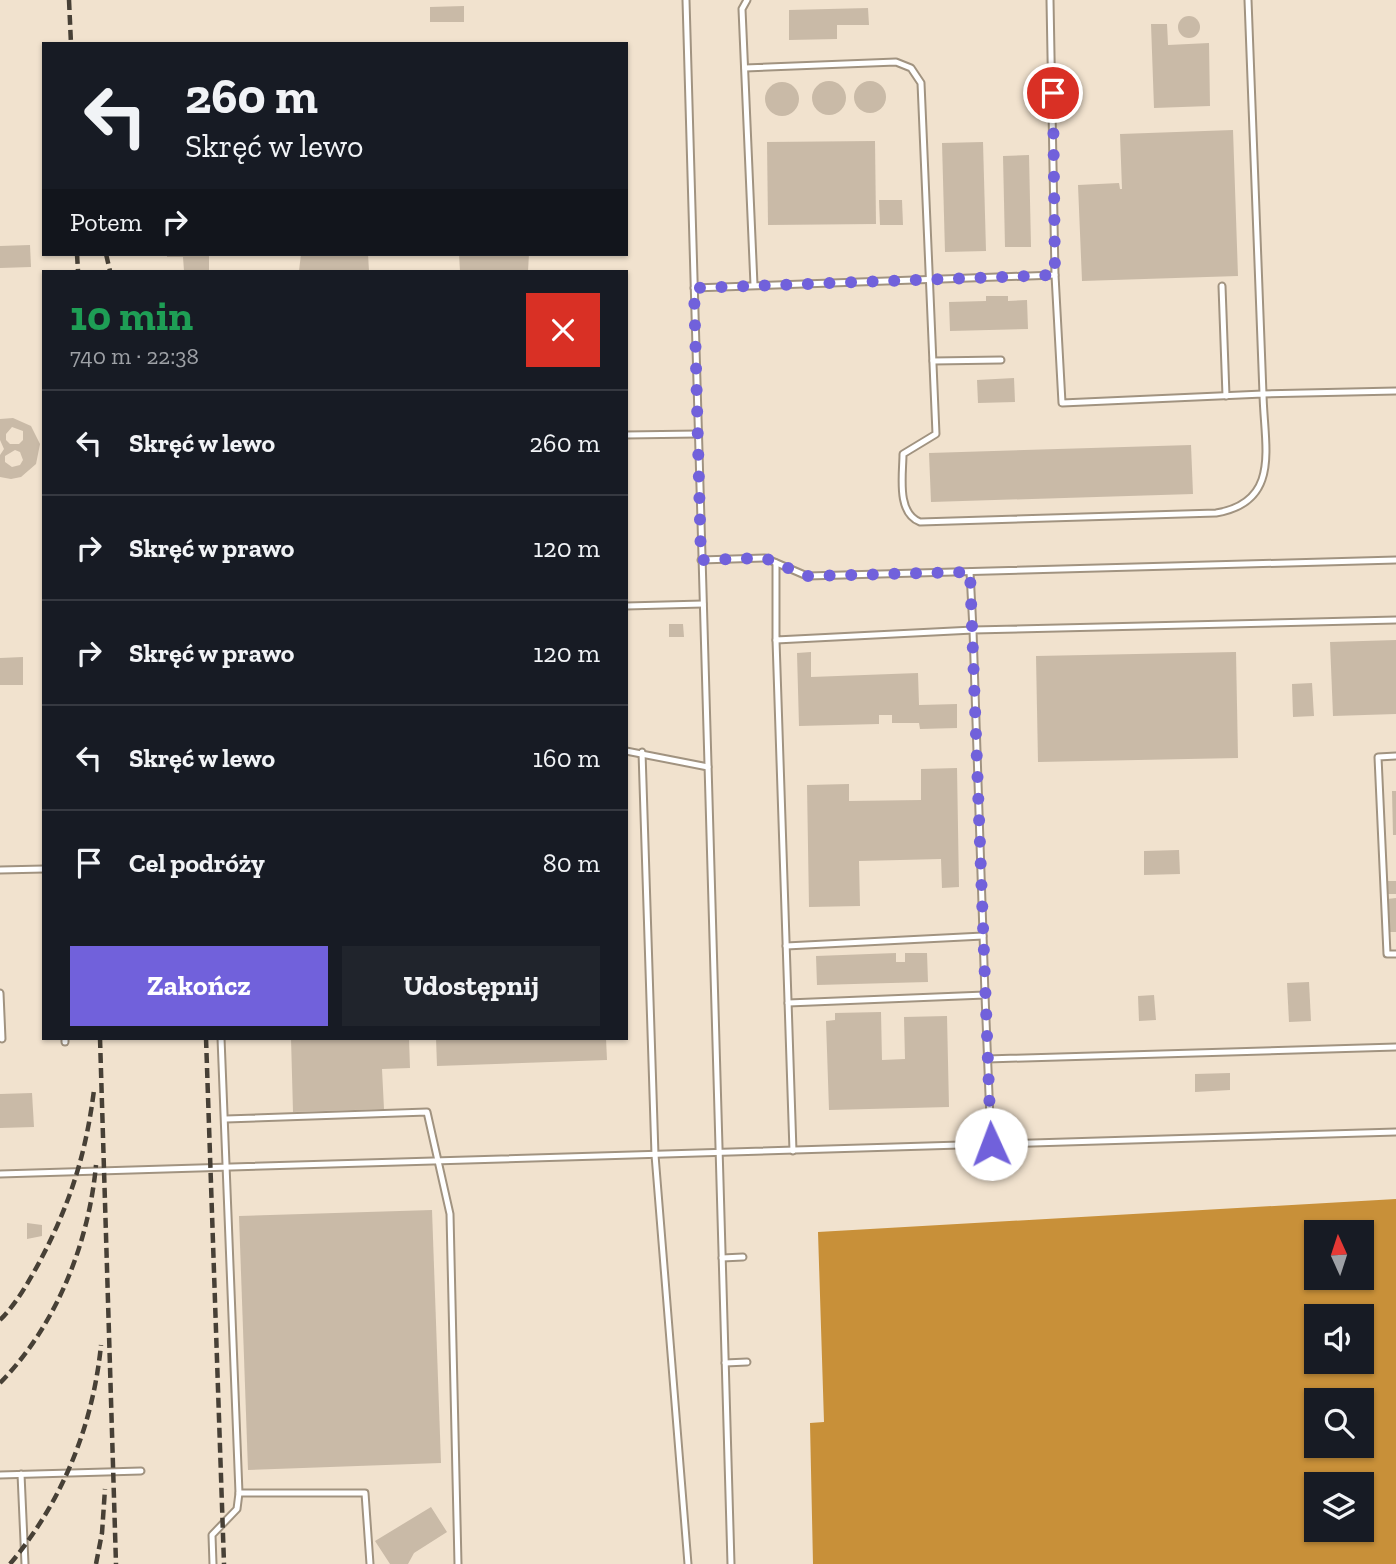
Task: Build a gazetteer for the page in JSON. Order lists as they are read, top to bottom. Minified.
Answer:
{"north":"top","page":{"turn":["260 m","Skręć w lewo"],"then":"Potem","heading":["10 min","740 m · 22:38"],"list":[{"name":"Skręć w lewo","value":"260 m"},{"name":"Skręć w prawo","value":"120 m"},{"name":"Skręć w prawo","value":"120 m"},{"name":"Skręć w lewo","value":"160 m"},{"name":"Cel podróży","value":"80 m"}],"buttons":["Zakończ","Udostępnij"]}}
